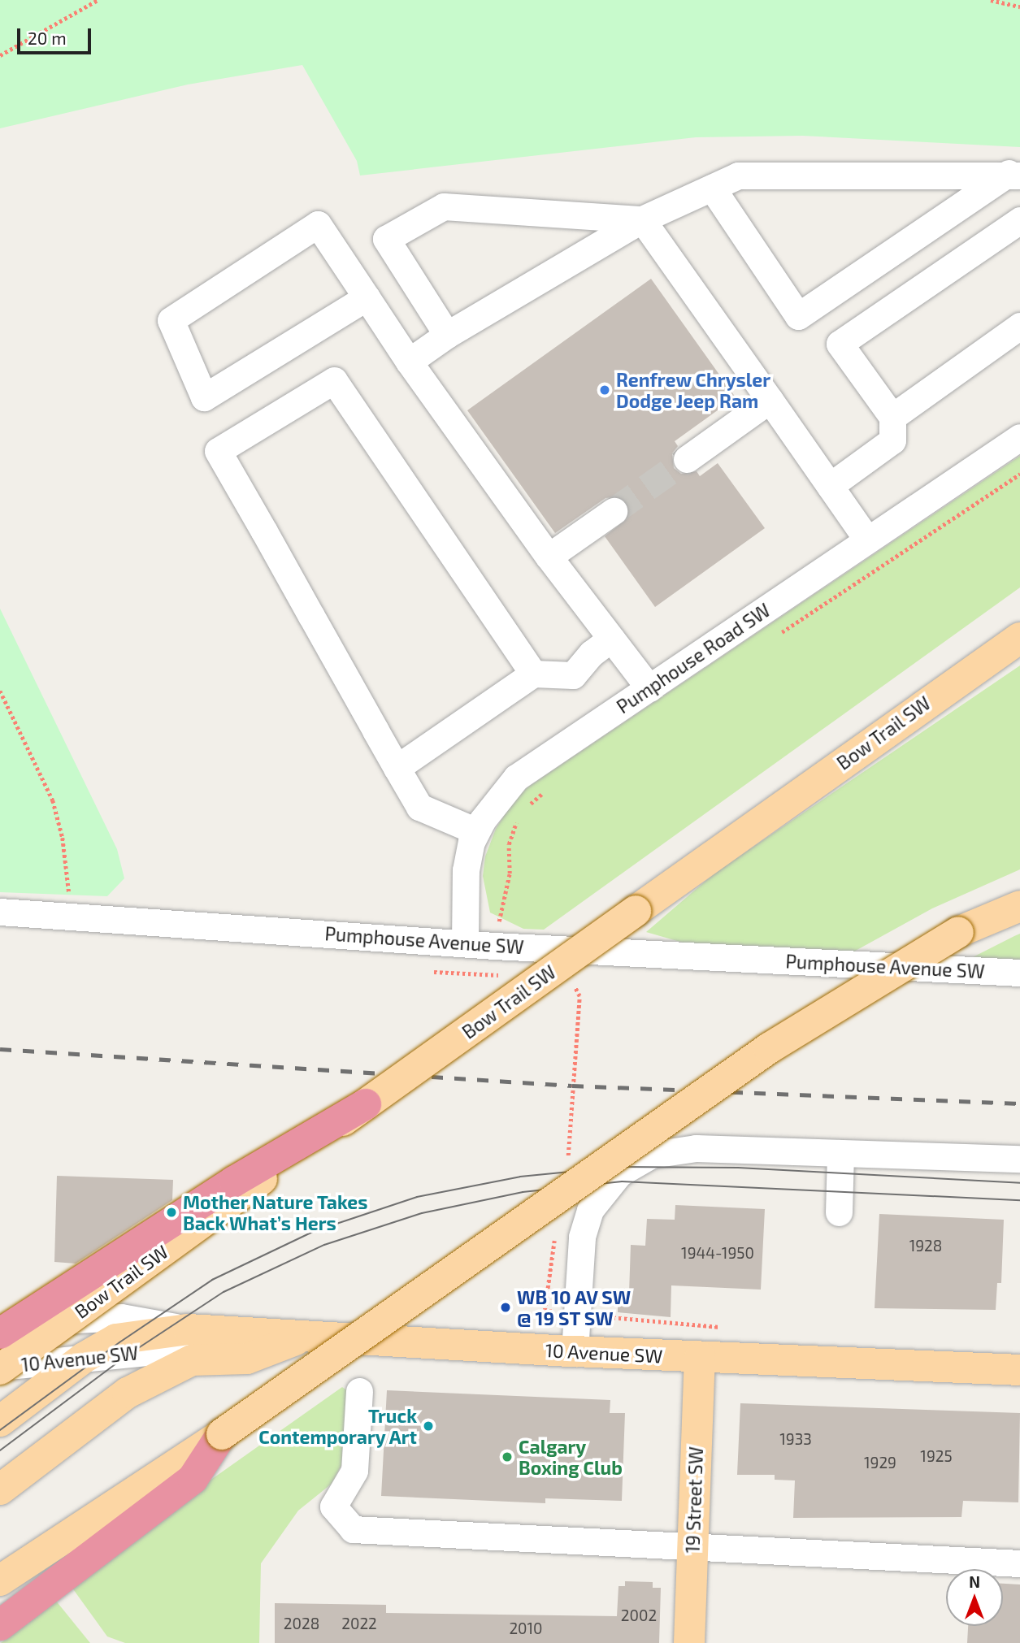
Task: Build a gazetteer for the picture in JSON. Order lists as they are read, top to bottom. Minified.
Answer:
{"streets":{"main road":["Bow Trail SW","10 Avenue SW","19 Street SW"],"street":["Pumphouse Road SW","Pumphouse Avenue SW"]},"crossings":[["Pumphouse Road SW","Pumphouse Avenue SW"],["Bow Trail SW","10 Avenue SW"],["10 Avenue SW","19 Street SW"]],"places":["Renfrew Chrysler Dodge Jeep Ram","Mother Nature Takes Back What’s Hers","WB 10 AV SW @ 19 ST SW","Truck Contemporary Art","Calgary Boxing Club"],"house_numbers":["1928","1944-1950","1933","1925","1929","2002","2028","2022","2010"],"scale_bar":"20 m","north":"top"}
